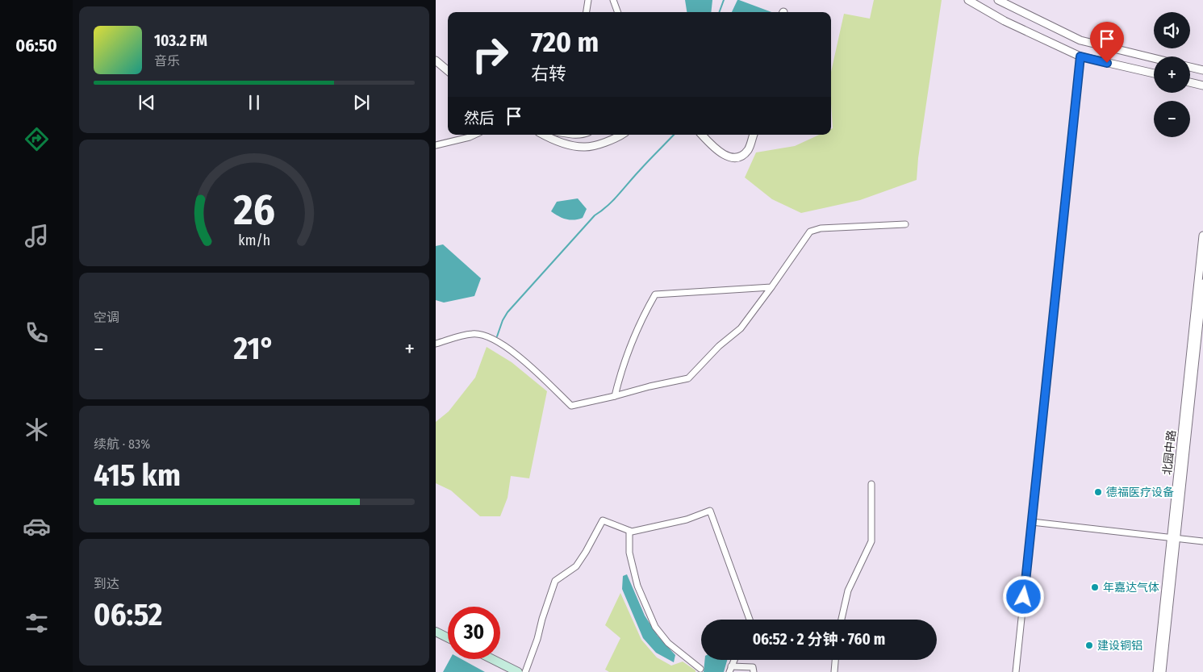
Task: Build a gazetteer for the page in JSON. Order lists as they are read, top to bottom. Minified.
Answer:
{"streets":{"street":["北园中路"]},"places":["德福医疗设备","年嘉达气体","建设铜铝"],"page":{"tabs":"06:50","map_buttons":["+","−"],"turn":["720 m","右转"],"song":["103.2 FM","音乐"],"then":"然后","tile":["空调",["续航 · 83%","415 km"],["到达","06:52"]],"heat":["−","21°","+"],"limit":"30","trip":"06:52 · 2 分钟 · 760 m","gauge":["26","km/h"]}}
